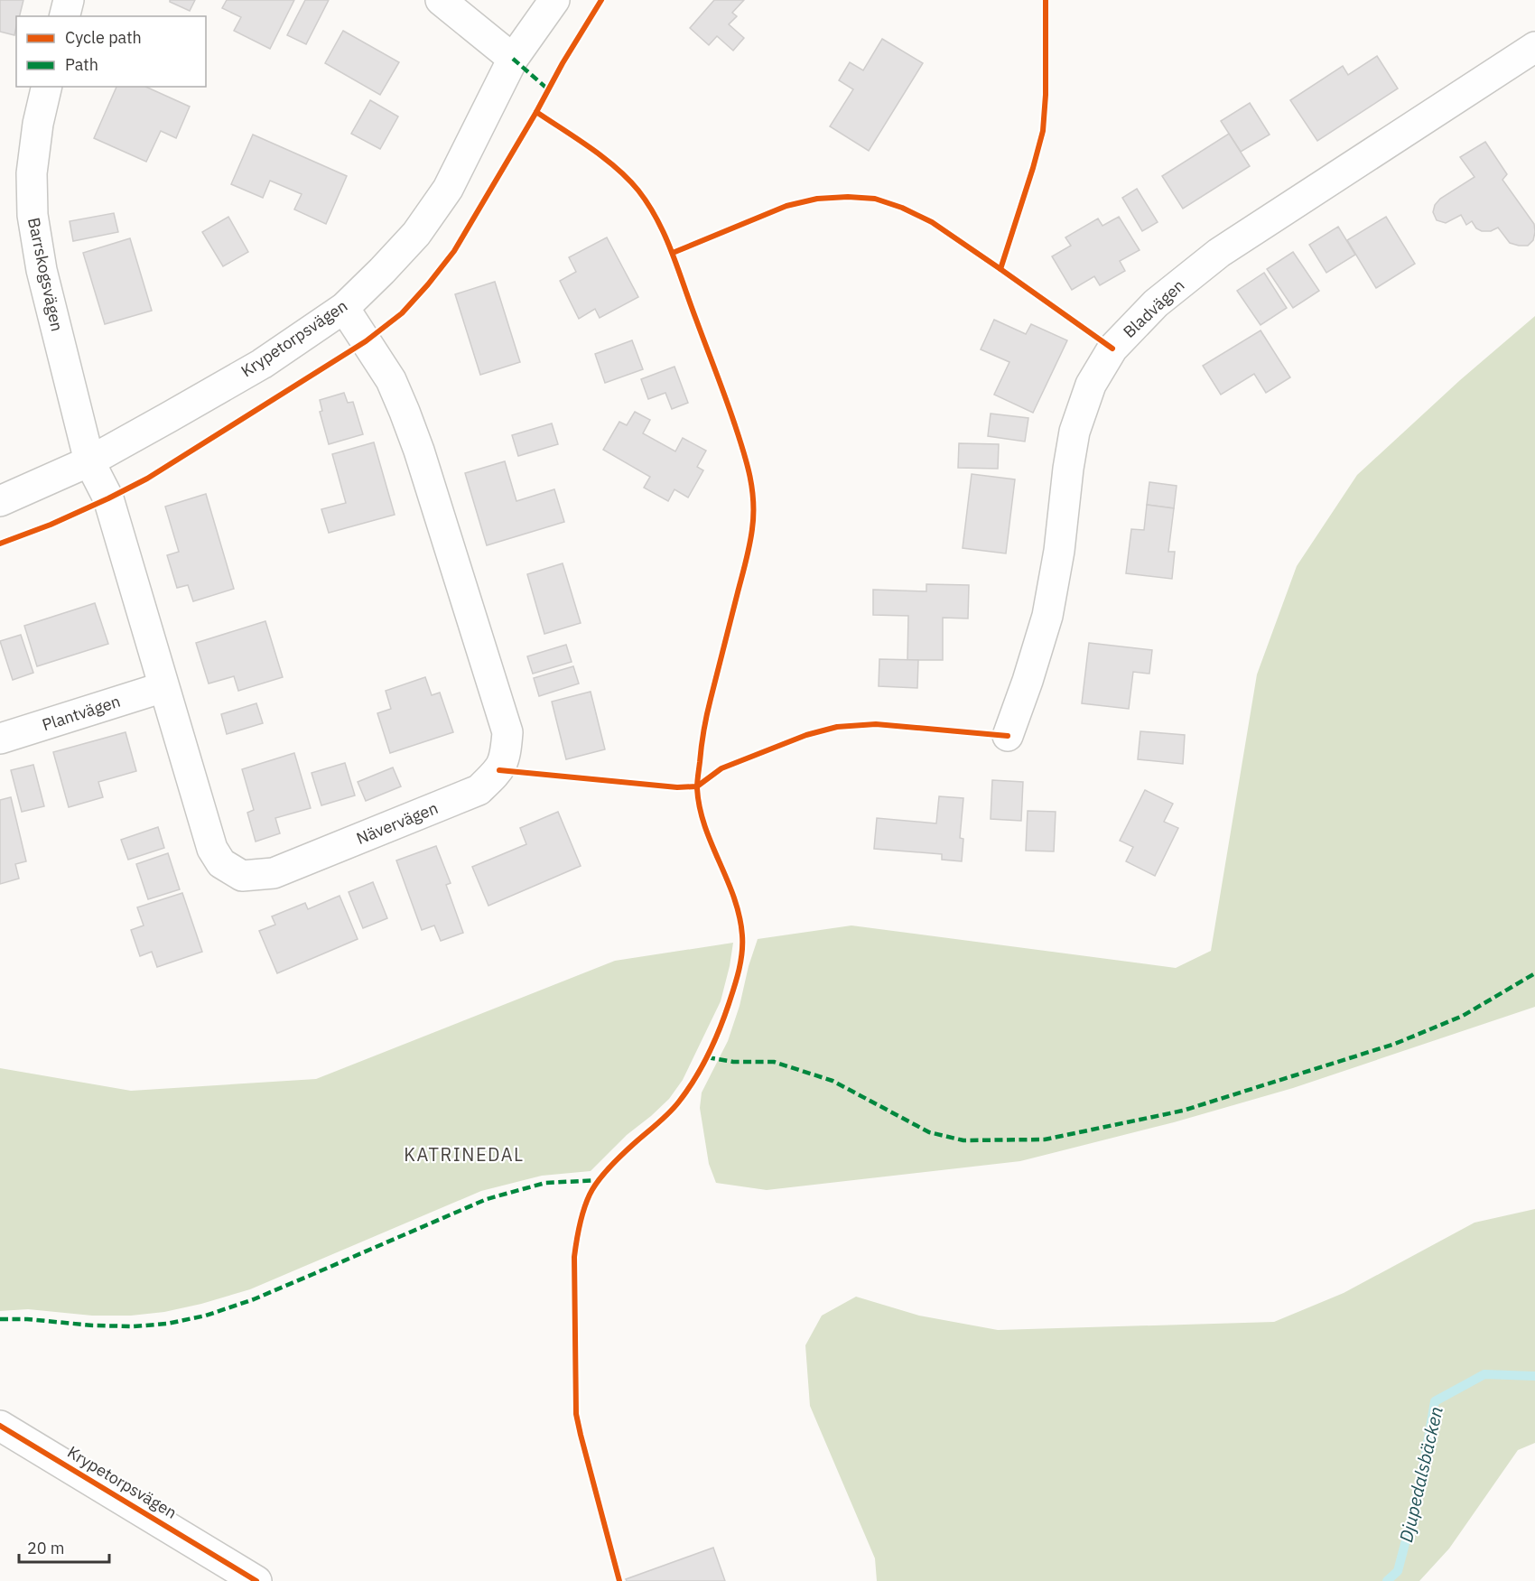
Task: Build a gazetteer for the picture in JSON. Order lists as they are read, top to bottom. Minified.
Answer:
{"streets":{"street":["Barrskogsvägen","Bladvägen","Krypetorpsvägen","Plantvägen","Nävervägen"]},"crossings":[["Barrskogsvägen","Krypetorpsvägen"],["Barrskogsvägen","Nävervägen"],["Krypetorpsvägen","Nävervägen"],["Plantvägen","Nävervägen"]],"districts":["KATRINEDAL"],"water":["Djupedalsbäcken"],"legend":["Cycle path","Path"],"scale_bar":"20 m"}
